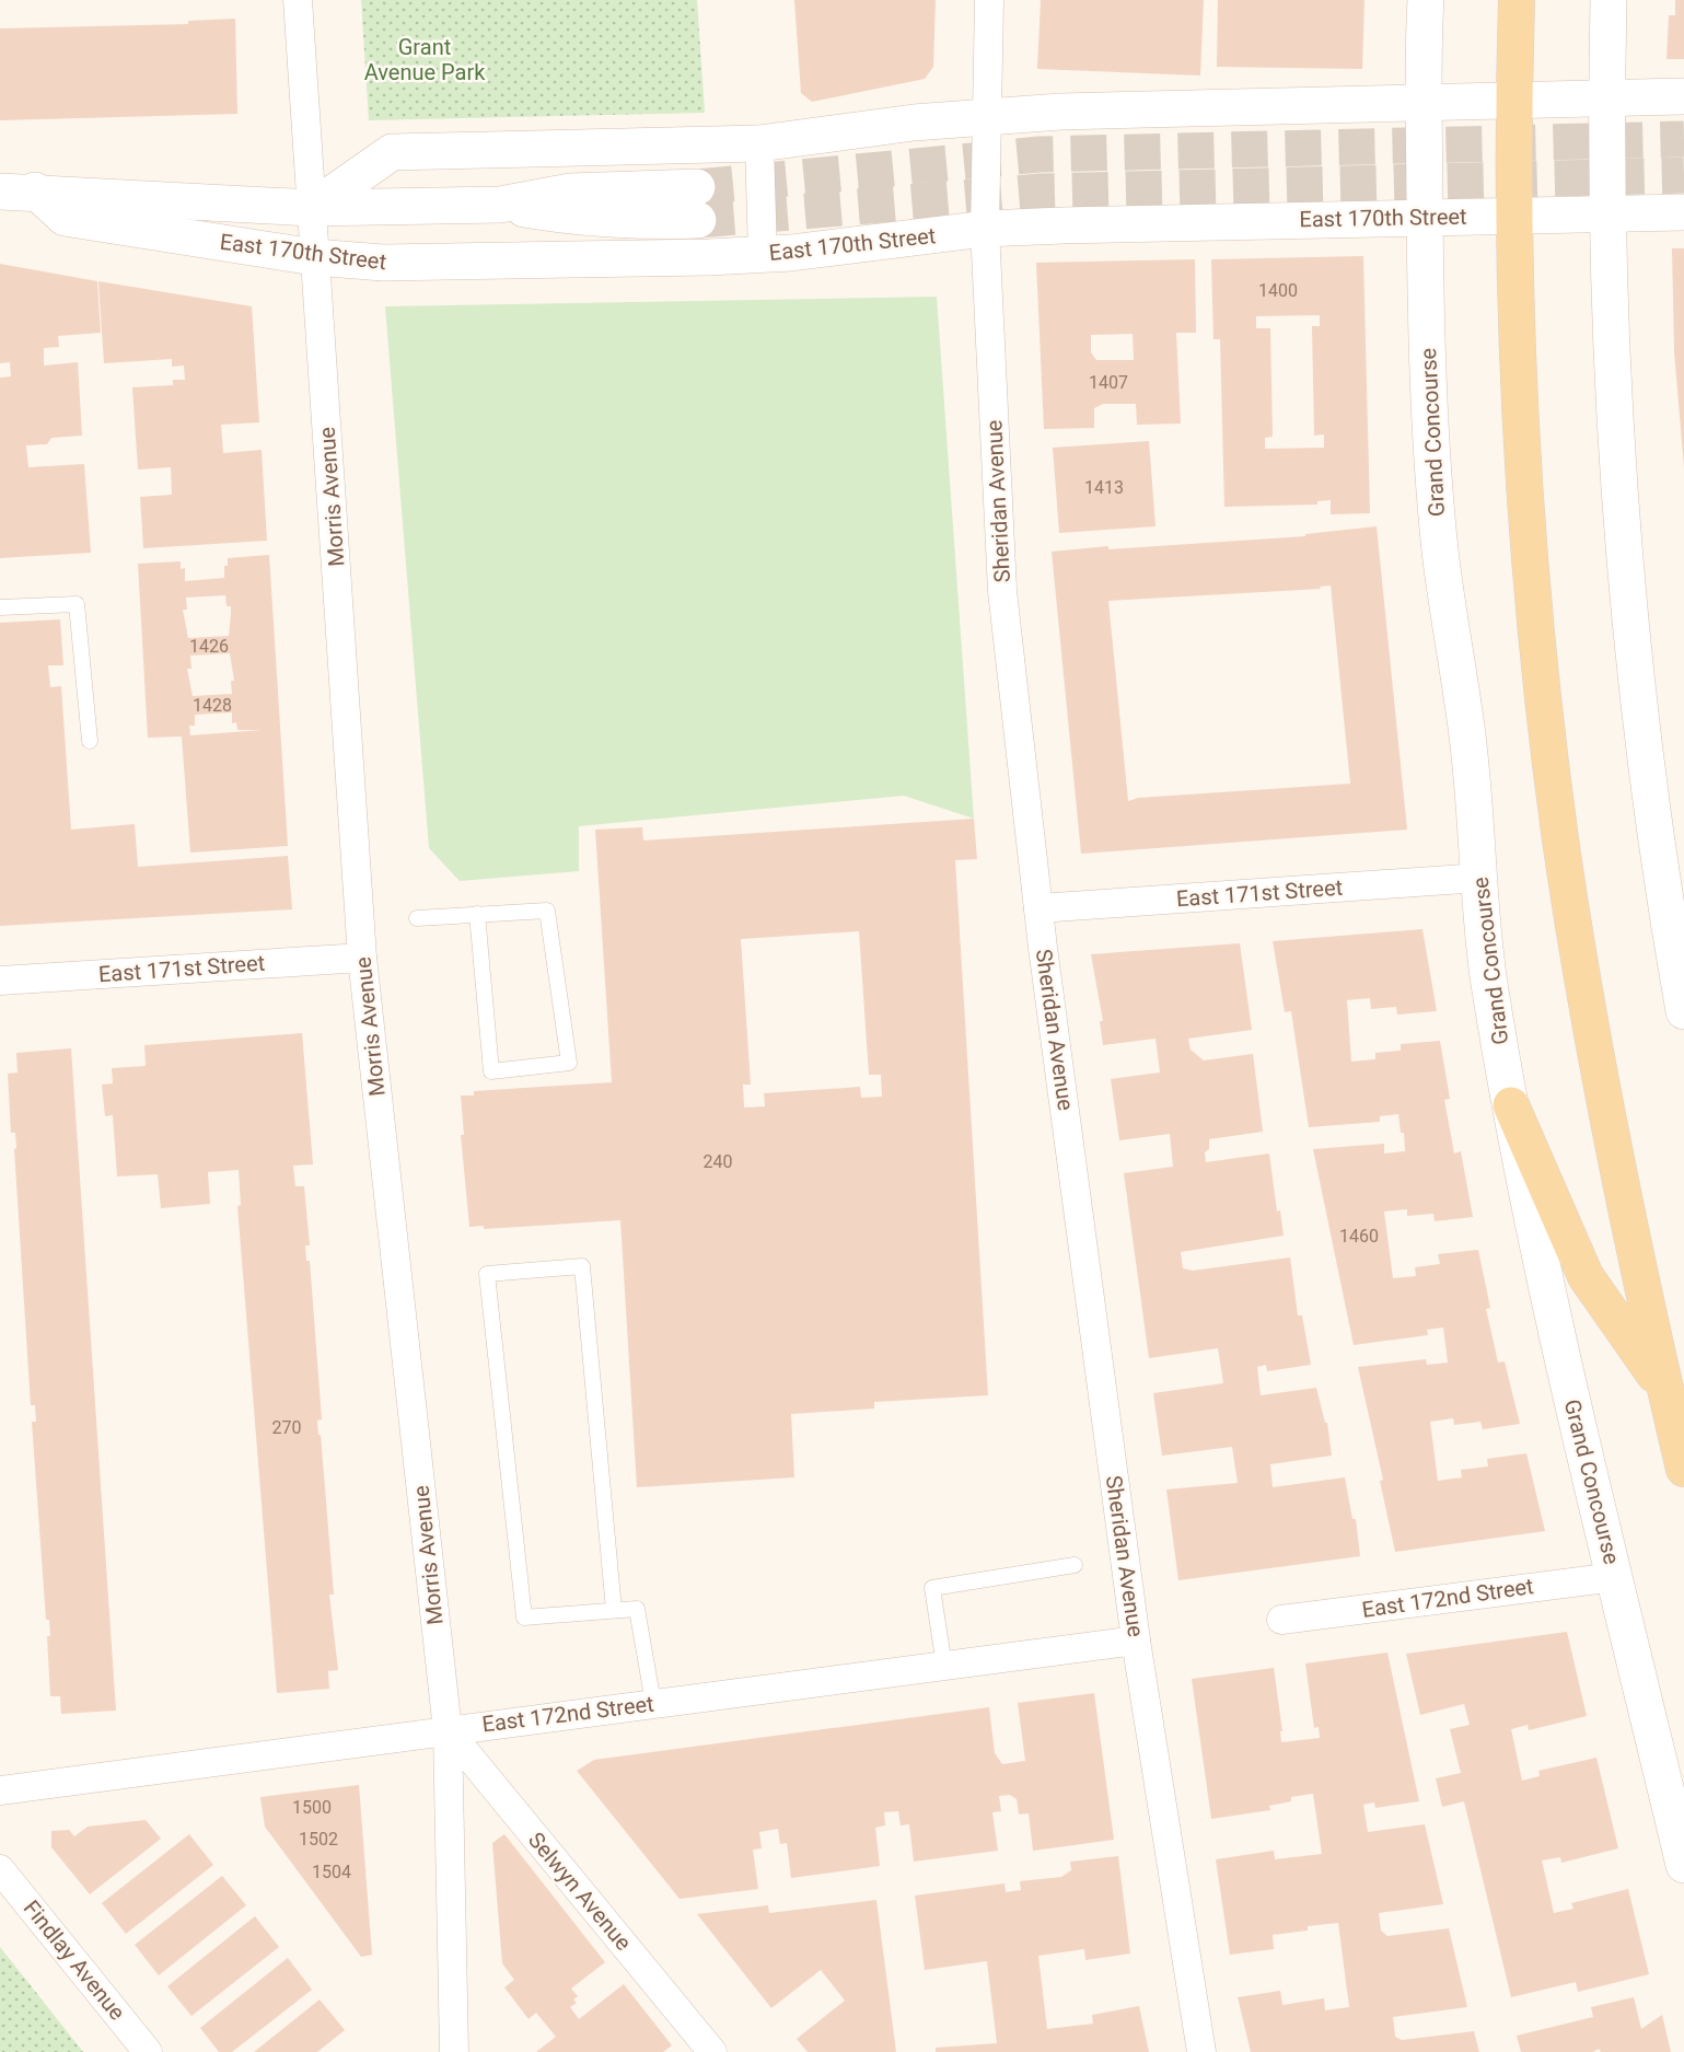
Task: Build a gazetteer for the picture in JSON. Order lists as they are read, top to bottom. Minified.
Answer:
{"streets":{"street":["East 170th Street","Grand Concourse","Morris Avenue","Sheridan Avenue","East 171st Street","East 172nd Street","Selwyn Avenue","Findlay Avenue"]},"crossings":[["East 170th Street","Grand Concourse"],["East 170th Street","Morris Avenue"],["East 170th Street","Sheridan Avenue"],["Grand Concourse","East 171st Street"],["Grand Concourse","East 172nd Street"],["Morris Avenue","East 171st Street"],["Morris Avenue","East 172nd Street"],["Morris Avenue","Selwyn Avenue"],["Sheridan Avenue","East 171st Street"],["Sheridan Avenue","East 172nd Street"],["East 172nd Street","Selwyn Avenue"]],"parks":["Grant Avenue Park"],"house_numbers":["1400","1407","1413","1426","1428","240","1460","270","1500","1502","1504"]}
